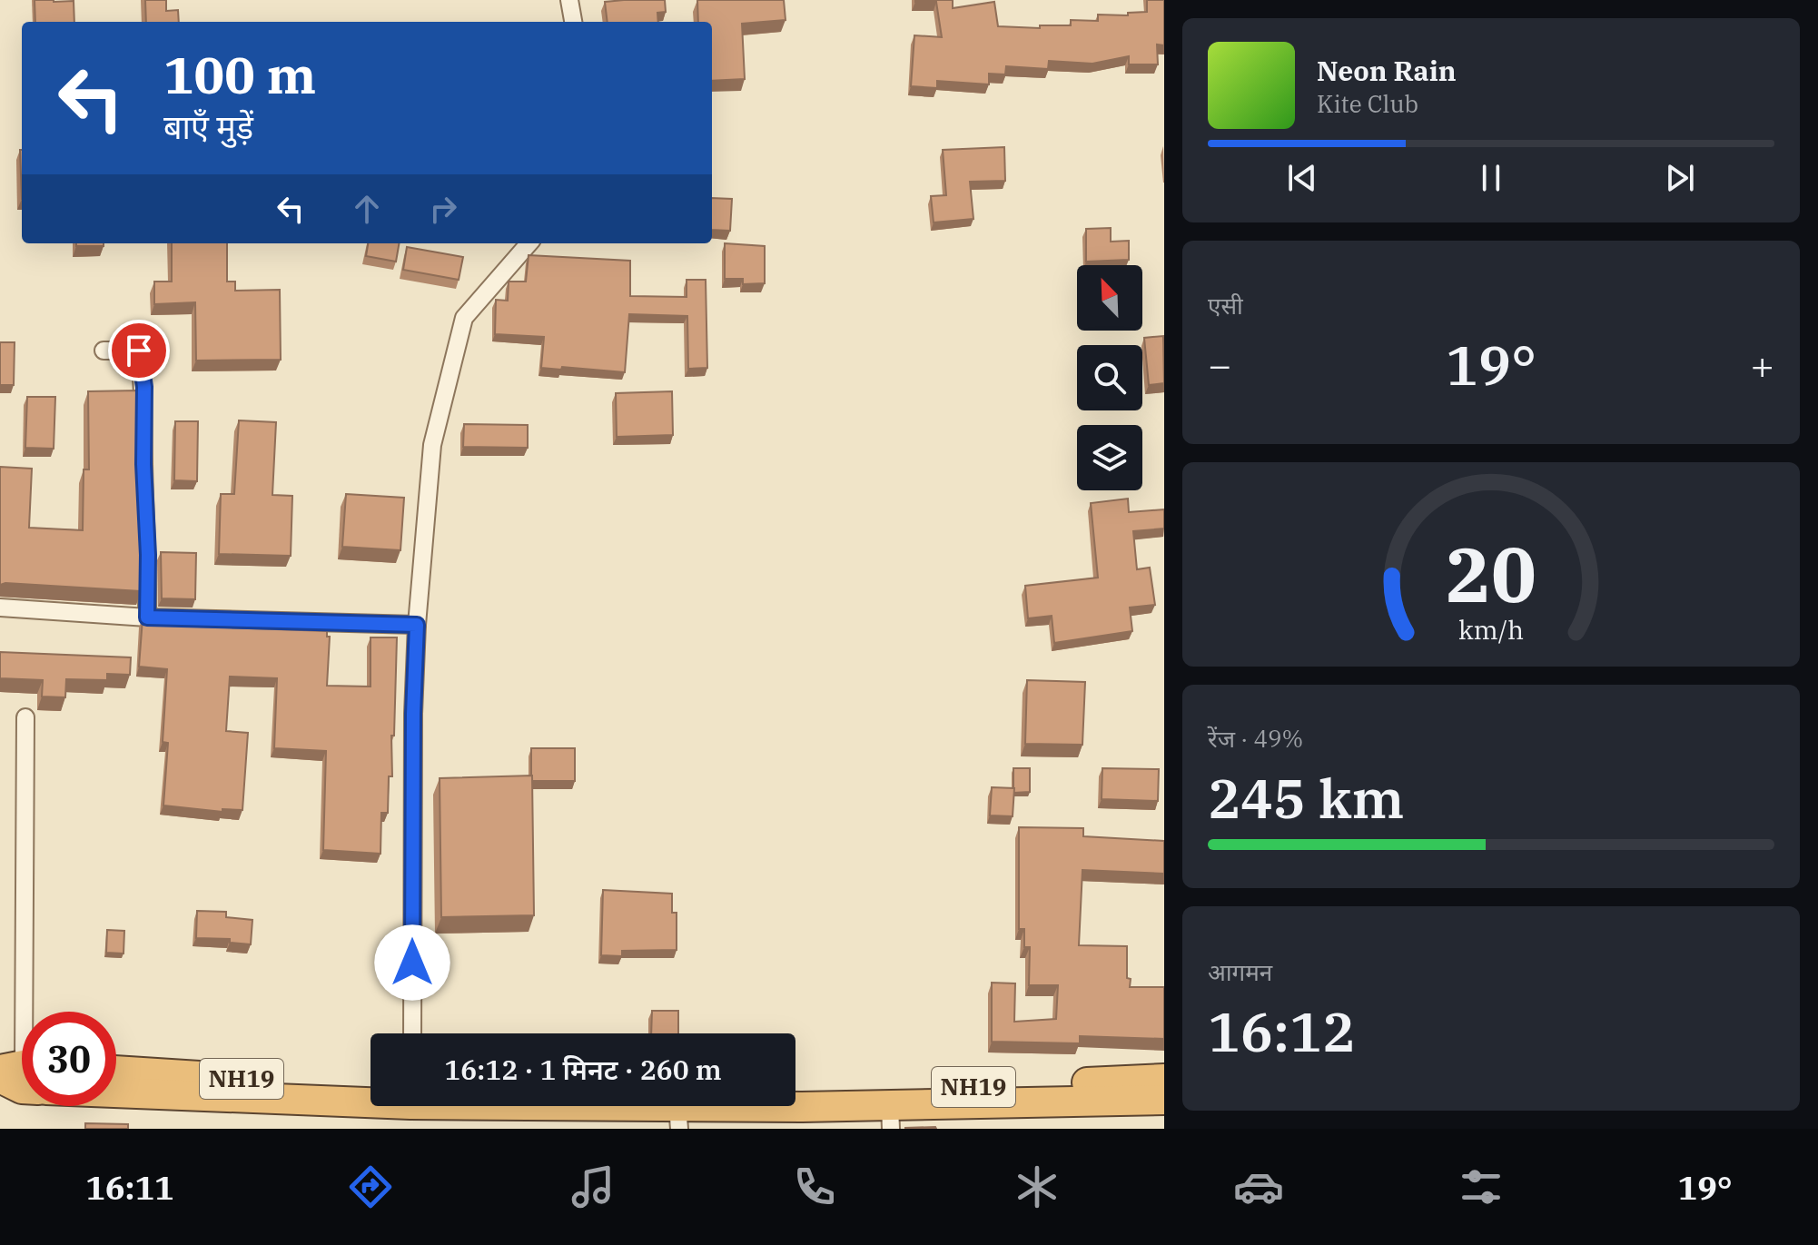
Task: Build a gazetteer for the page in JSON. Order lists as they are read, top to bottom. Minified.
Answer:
{"streets":{"highway":["NH19"]},"north":"top left","page":{"turn":["100 m","बाएँ मुड़ें"],"song":["Neon Rain","Kite Club"],"tile":["एसी",["रेंज · 49%","245 km"],["आगमन","16:12"]],"heat":["−","19°","+"],"limit":"30","trip":"16:12 · 1 मिनट · 260 m","tabs":["16:11","19°"],"gauge":["20","km/h"]}}
